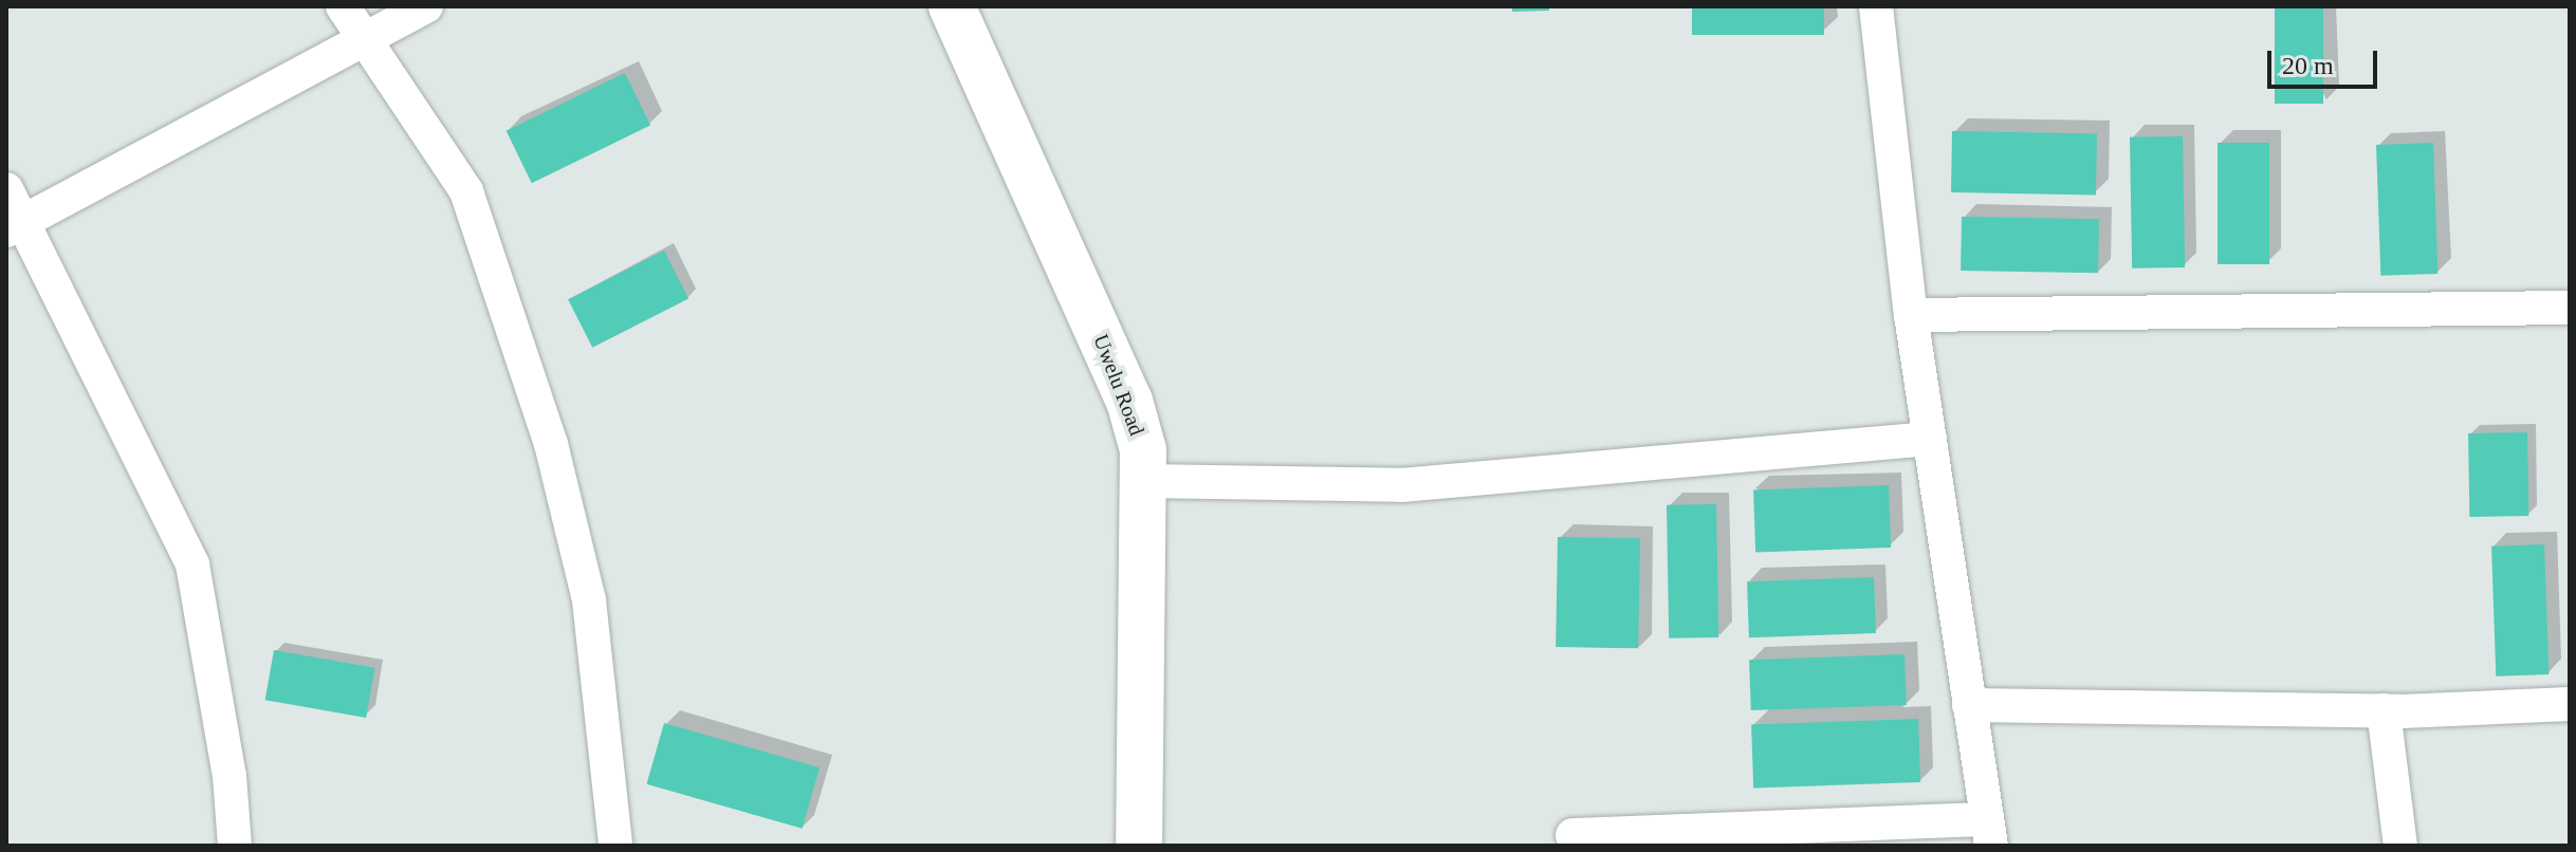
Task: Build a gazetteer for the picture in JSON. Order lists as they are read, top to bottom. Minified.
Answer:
{"streets":{"street":["Uwelu Road"]},"scale_bar":"20 m"}
